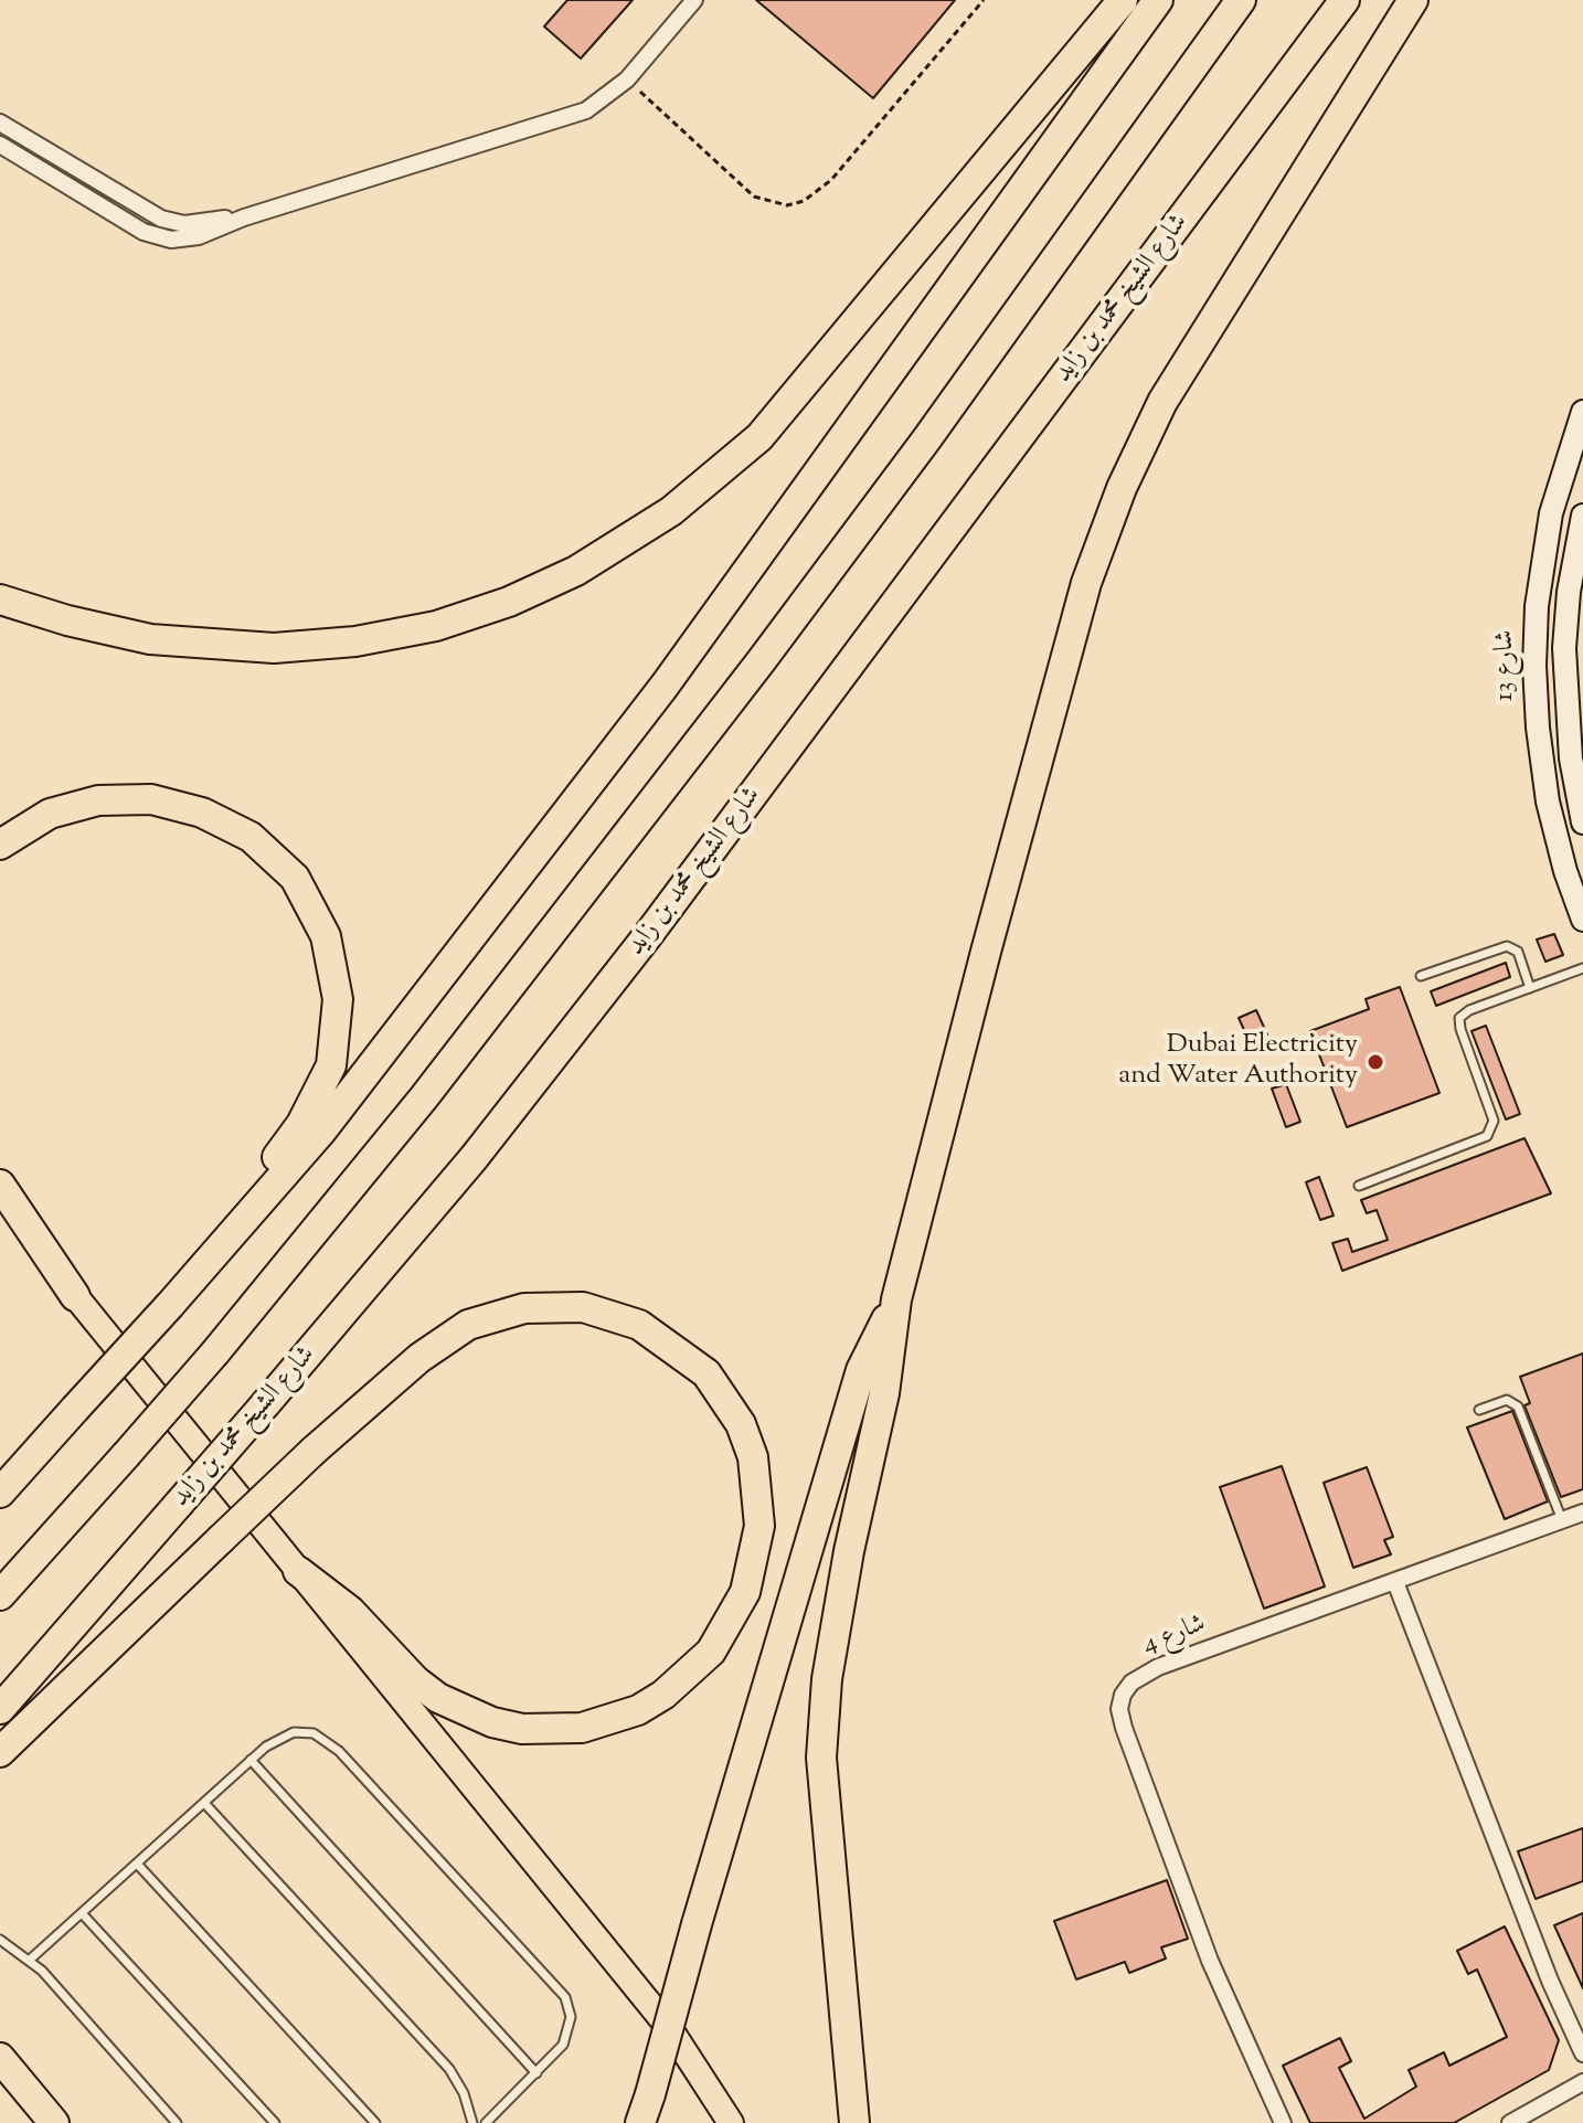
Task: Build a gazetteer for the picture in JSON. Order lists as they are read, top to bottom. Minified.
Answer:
{"streets":{"highway":["شارع الشيخ محمد بن زايد"],"street":["شارع 13","شارع 4"]},"places":["Dubai Electricity and Water Authority"]}
